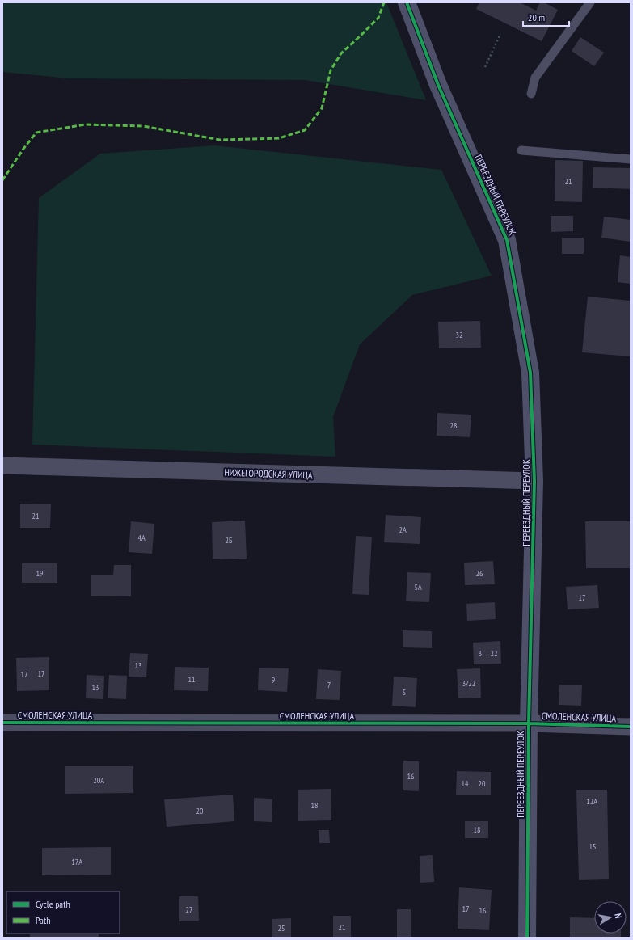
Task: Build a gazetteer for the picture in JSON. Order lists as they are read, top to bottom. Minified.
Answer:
{"streets":{"street":["ПЕРЕЕЗДНЫЙ ПЕРЕУЛОК","НИЖЕГОРОДСКАЯ УЛИЦА","СМОЛЕНСКАЯ УЛИЦА"]},"crossings":[["ПЕРЕЕЗДНЫЙ ПЕРЕУЛОК","НИЖЕГОРОДСКАЯ УЛИЦА"],["ПЕРЕЕЗДНЫЙ ПЕРЕУЛОК","СМОЛЕНСКАЯ УЛИЦА"]],"house_numbers":["21","32","28","21","2А","4А","2Б","19","26","5А","17","3","22","13","17","17","11","9","3/22","7","13","5","16","20А","14","20","12А","18","20","18","15","17А","17","27","16","21","25"],"legend":["Cycle path","Path"],"scale_bar":"20 m","north":"right"}
